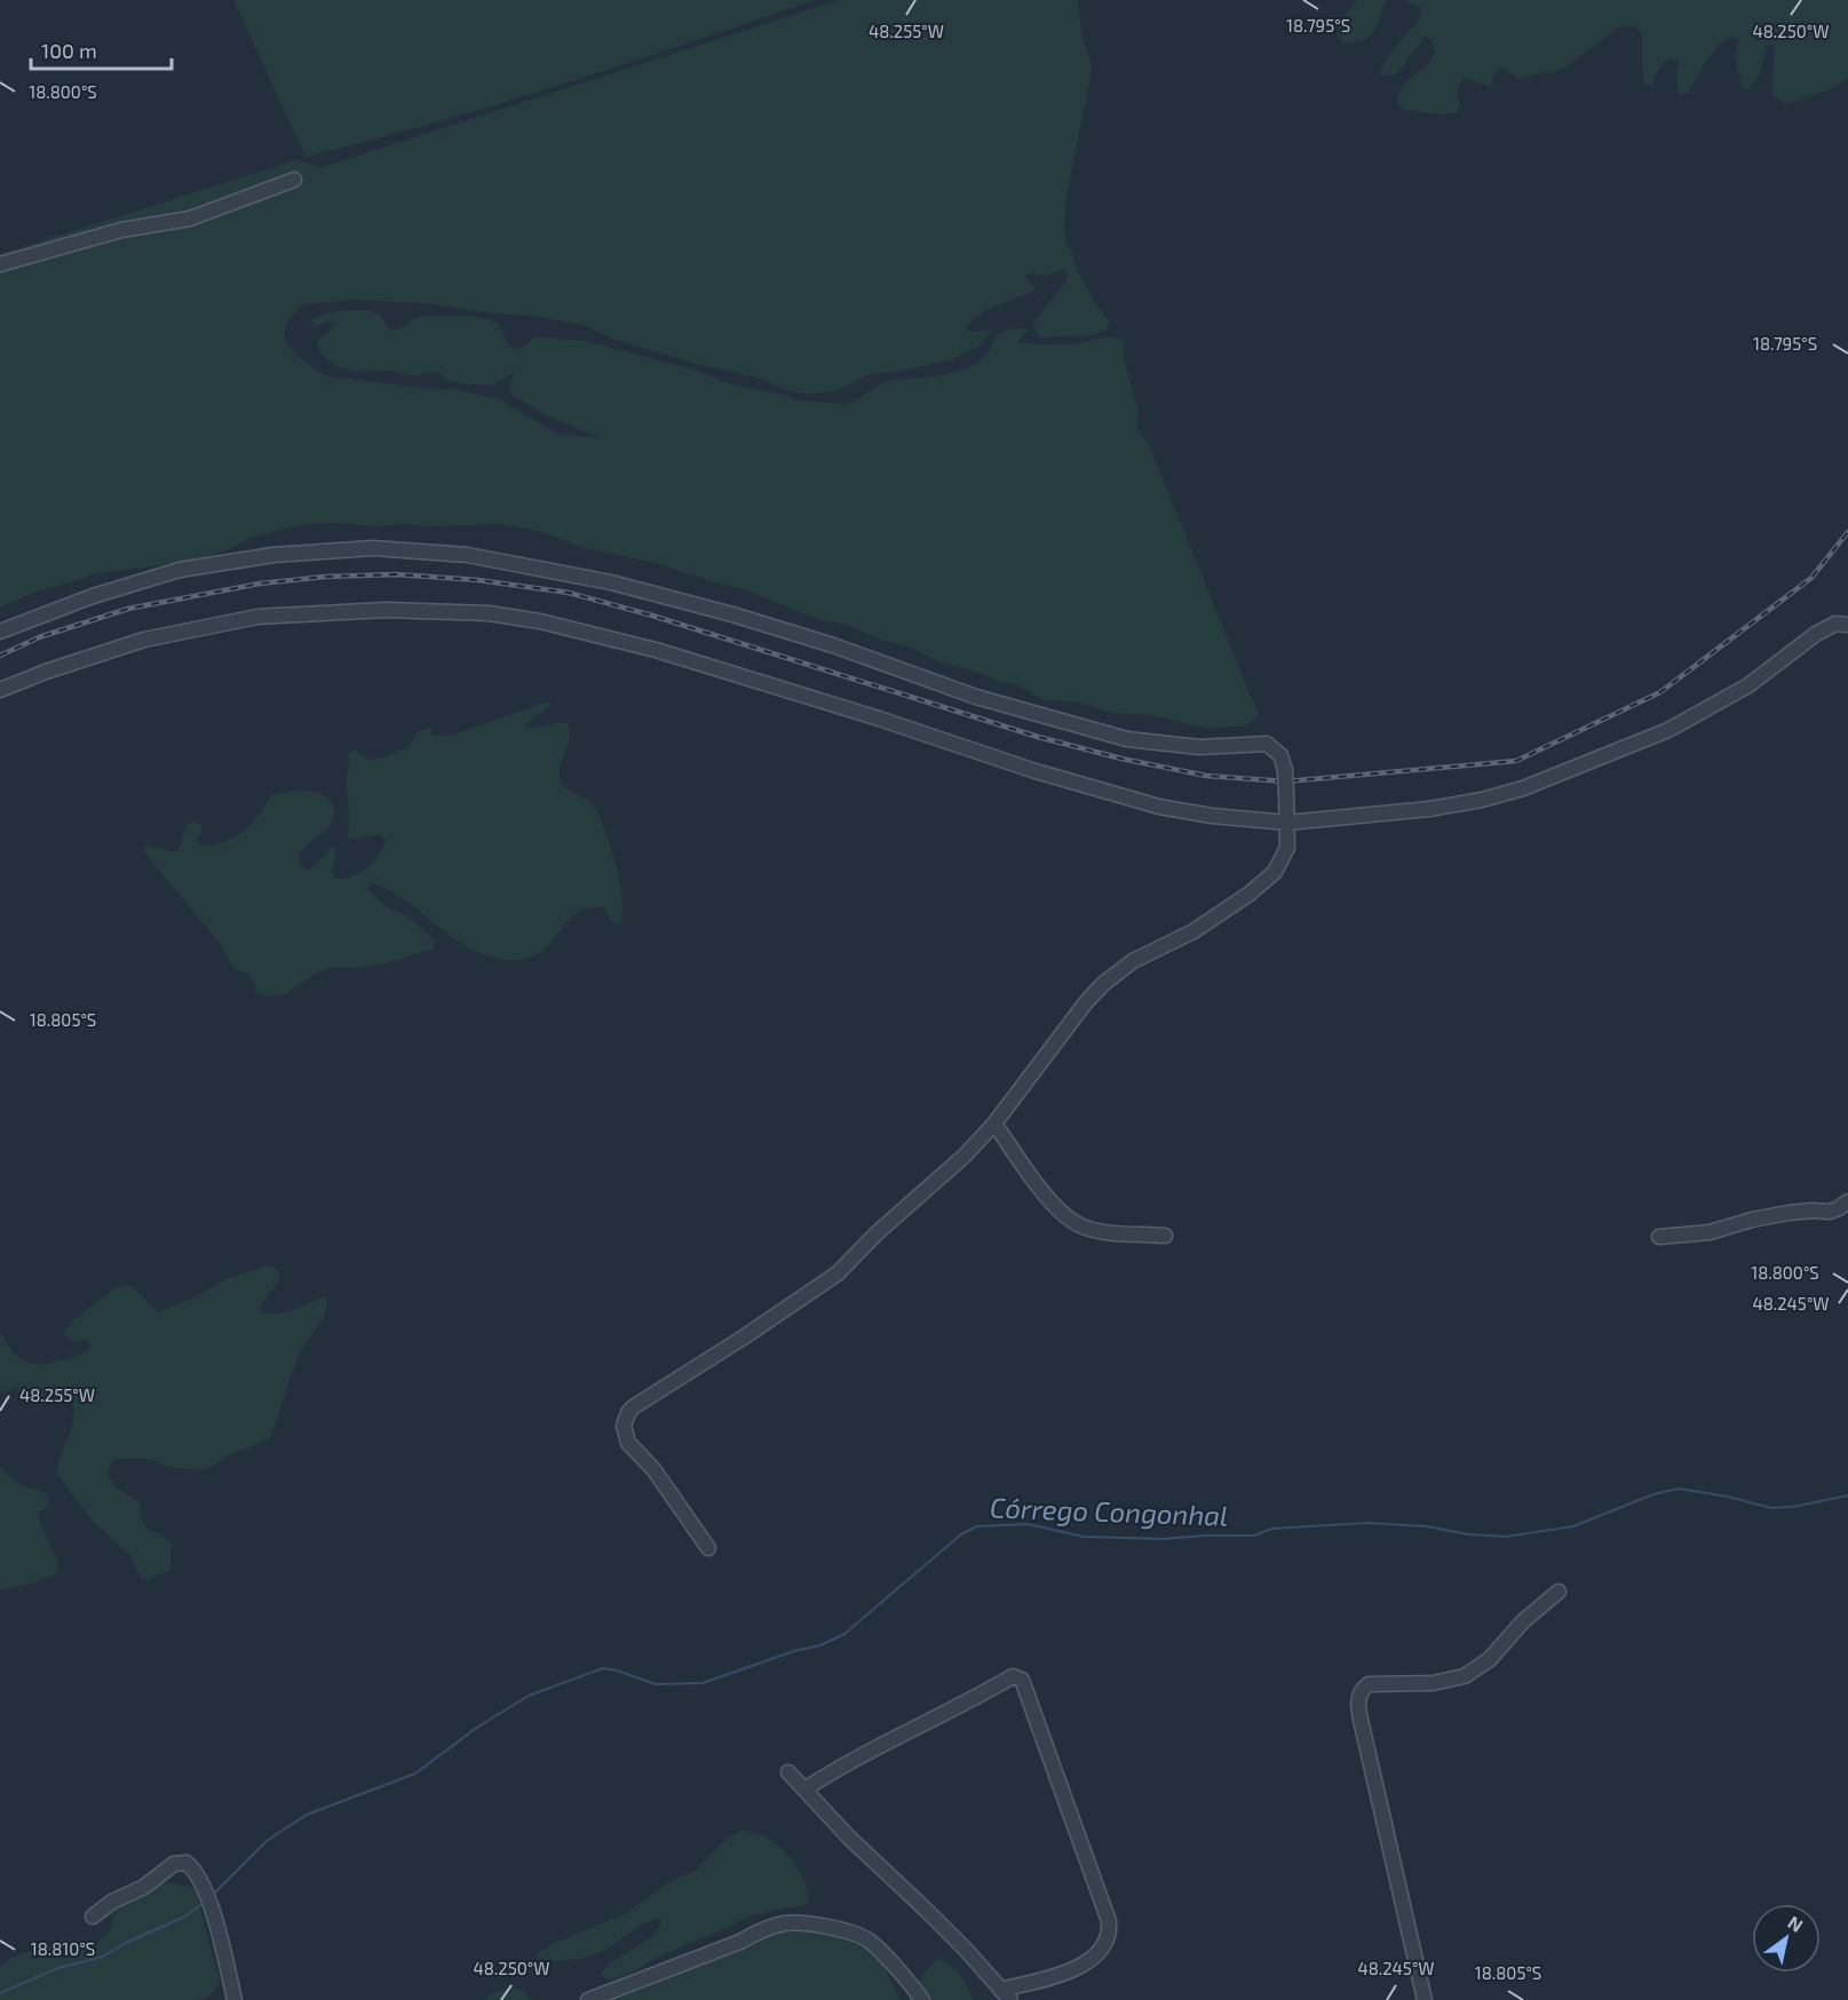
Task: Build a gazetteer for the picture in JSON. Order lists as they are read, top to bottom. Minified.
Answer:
{"water":["Córrego Congonhal"],"scale_bar":"100 m","north":"top right","coordinates":["18.795°S","48.255°W","48.250°W","18.800°S","18.805°S","48.245°W","18.810°S"]}
